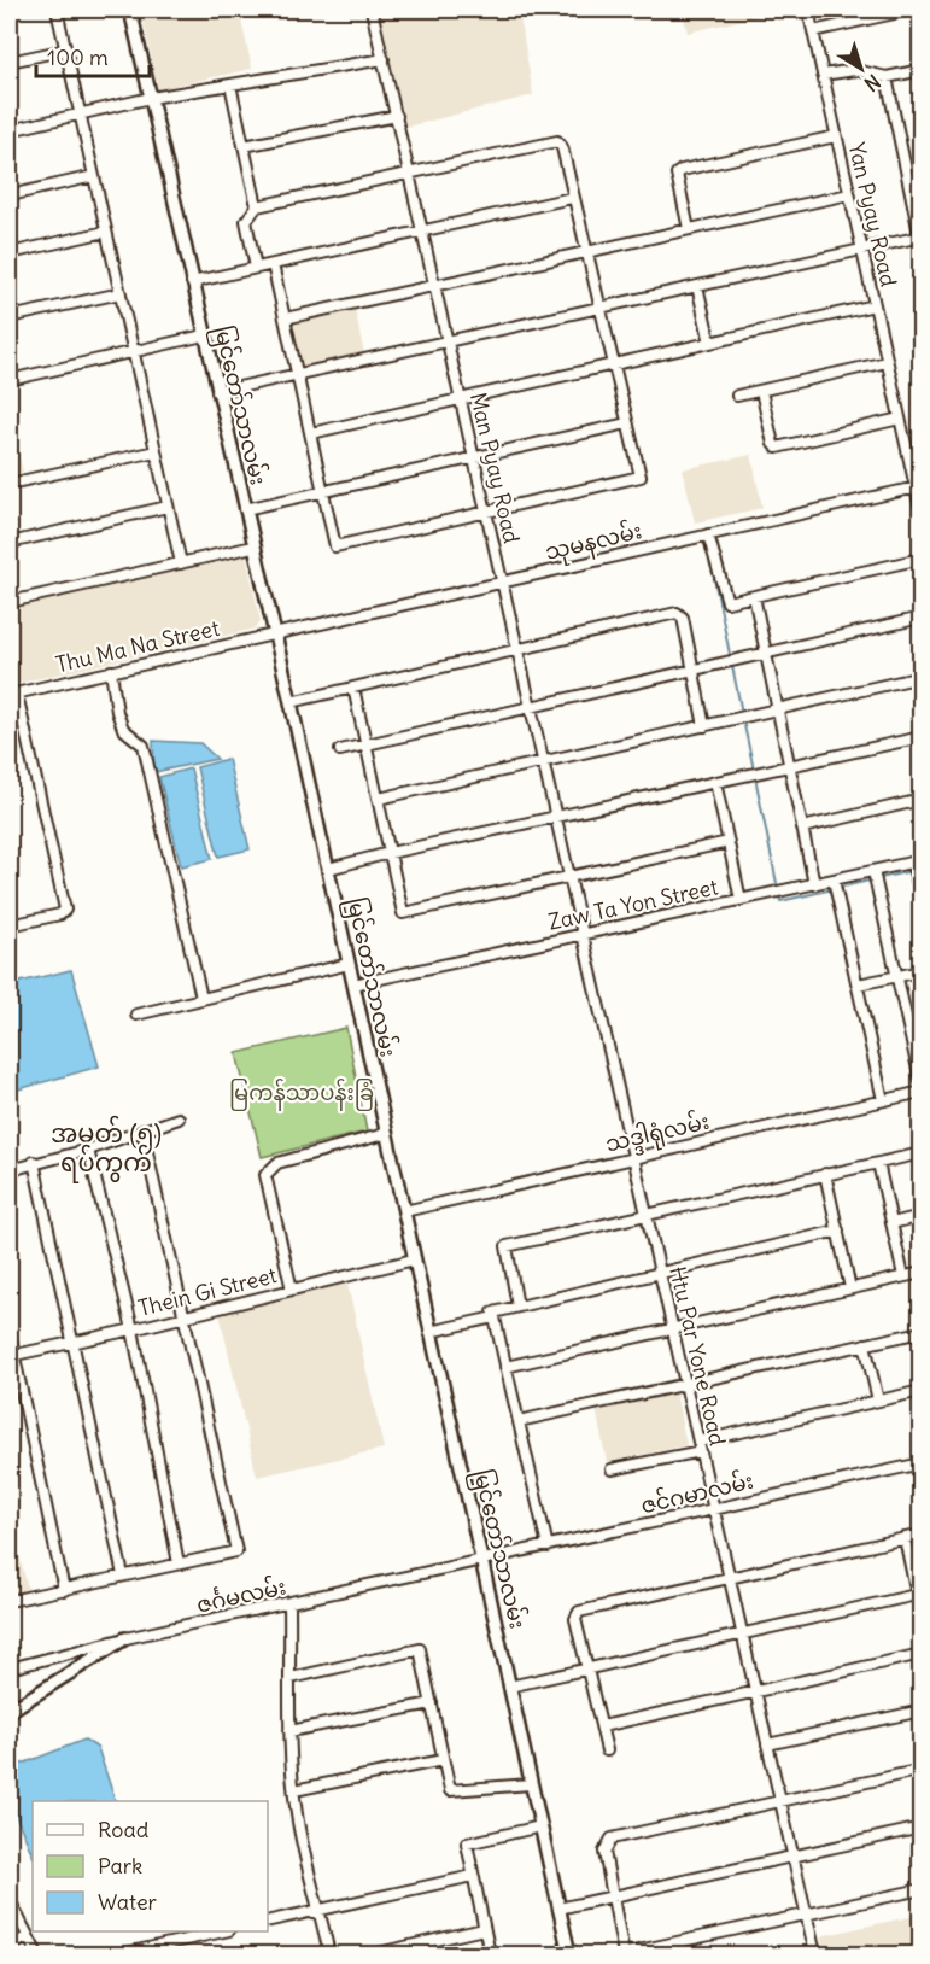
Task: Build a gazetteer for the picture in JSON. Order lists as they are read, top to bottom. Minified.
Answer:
{"streets":{"main road":["မြင်တော်သာလမ်း"],"street":["Yan Pyay Road","Man Pyay Road","သုမနလမ်း","Thu Ma Na Street","Zaw Ta Yon Street","သဒ္ဒါရုံလမ်း","Thein Gi Street","Htu Par Yone Road","ဇင်ဂမာလမ်း","ဇင်္ဂမလမ်း"]},"crossings":[["Yan Pyay Road","သုမနလမ်း"],["မြင်တော်သာလမ်း","သုမနလမ်း"],["မြင်တော်သာလမ်း","Thu Ma Na Street"],["မြင်တော်သာလမ်း","Zaw Ta Yon Street"],["မြင်တော်သာလမ်း","သဒ္ဒါရုံလမ်း"],["မြင်တော်သာလမ်း","Thein Gi Street"],["မြင်တော်သာလမ်း","ဇင်ဂမာလမ်း"],["မြင်တော်သာလမ်း","ဇင်္ဂမလမ်း"],["Man Pyay Road","သုမနလမ်း"],["Man Pyay Road","Zaw Ta Yon Street"],["Man Pyay Road","Htu Par Yone Road"],["သုမနလမ်း","Thu Ma Na Street"],["Zaw Ta Yon Street","Htu Par Yone Road"],["သဒ္ဒါရုံလမ်း","Htu Par Yone Road"],["Htu Par Yone Road","ဇင်ဂမာလမ်း"],["ဇင်ဂမာလမ်း","ဇင်္ဂမလမ်း"]],"districts":["အမှတ် (၅) ရပ်ကွက်"],"parks":["မြကန်သာပန်းခြံ"],"legend":["Road","Park","Water"],"scale_bar":"100 m","north":"bottom right"}
